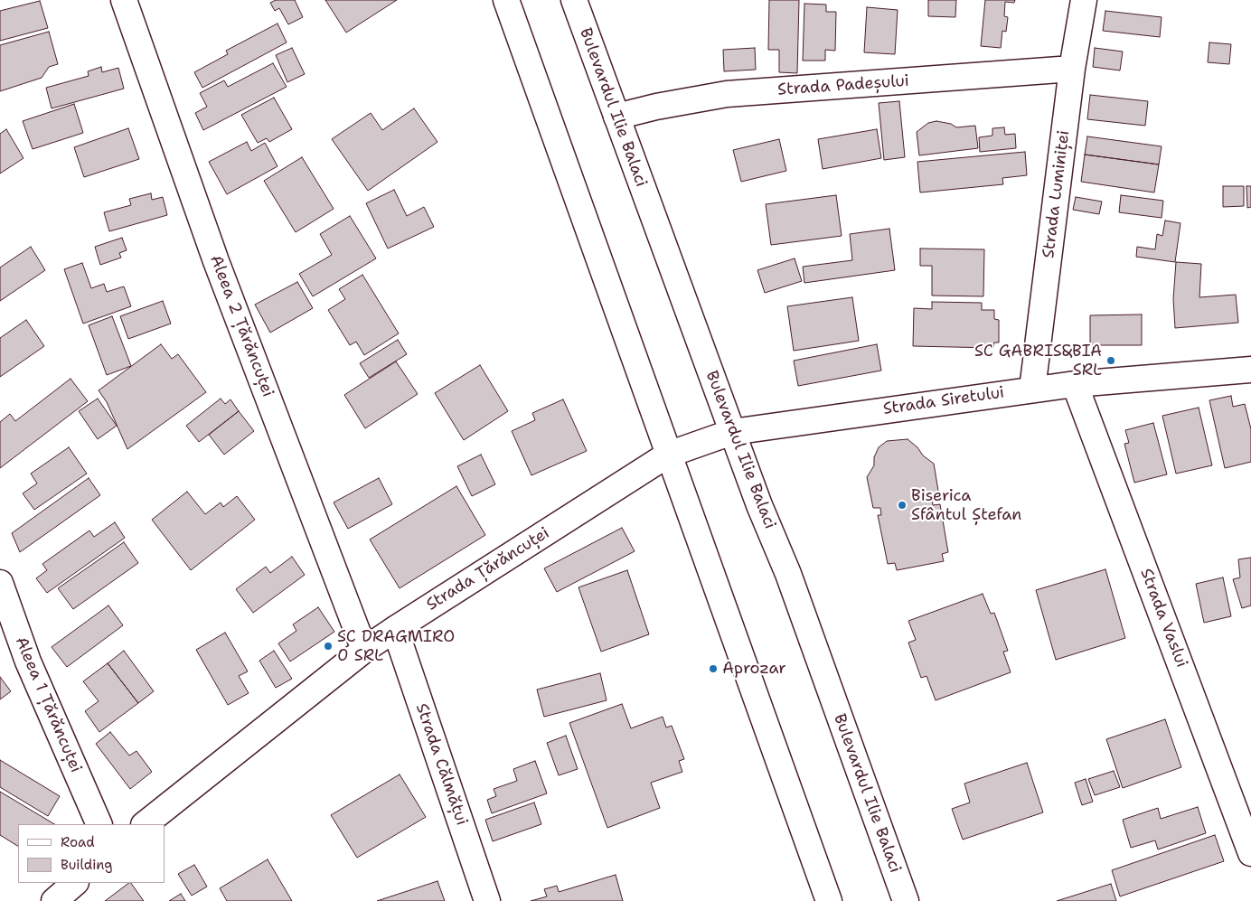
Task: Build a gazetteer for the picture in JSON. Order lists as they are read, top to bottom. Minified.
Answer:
{"streets":{"street":["Strada Padeșului","Bulevardul Ilie Balaci","Strada Luminiței","Aleea 2 Țărăncuței","Strada Siretului","Strada Țărăncuței","Strada Vaslui","Aleea 1 Țărăncuței","Strada Călmățui"]},"crossings":[["Strada Padeșului","Bulevardul Ilie Balaci"],["Strada Padeșului","Strada Luminiței"],["Bulevardul Ilie Balaci","Strada Siretului"],["Strada Luminiței","Strada Siretului"],["Aleea 2 Țărăncuței","Strada Țărăncuței"],["Strada Siretului","Strada Țărăncuței"],["Strada Siretului","Strada Vaslui"],["Strada Țărăncuței","Strada Călmățui"]],"places":["SC GABRIS&BIA SRL","Biserica Sfântul Ștefan","SC DRAGMIRO 0 SRL","Aprozar"],"legend":["Road","Building"]}
